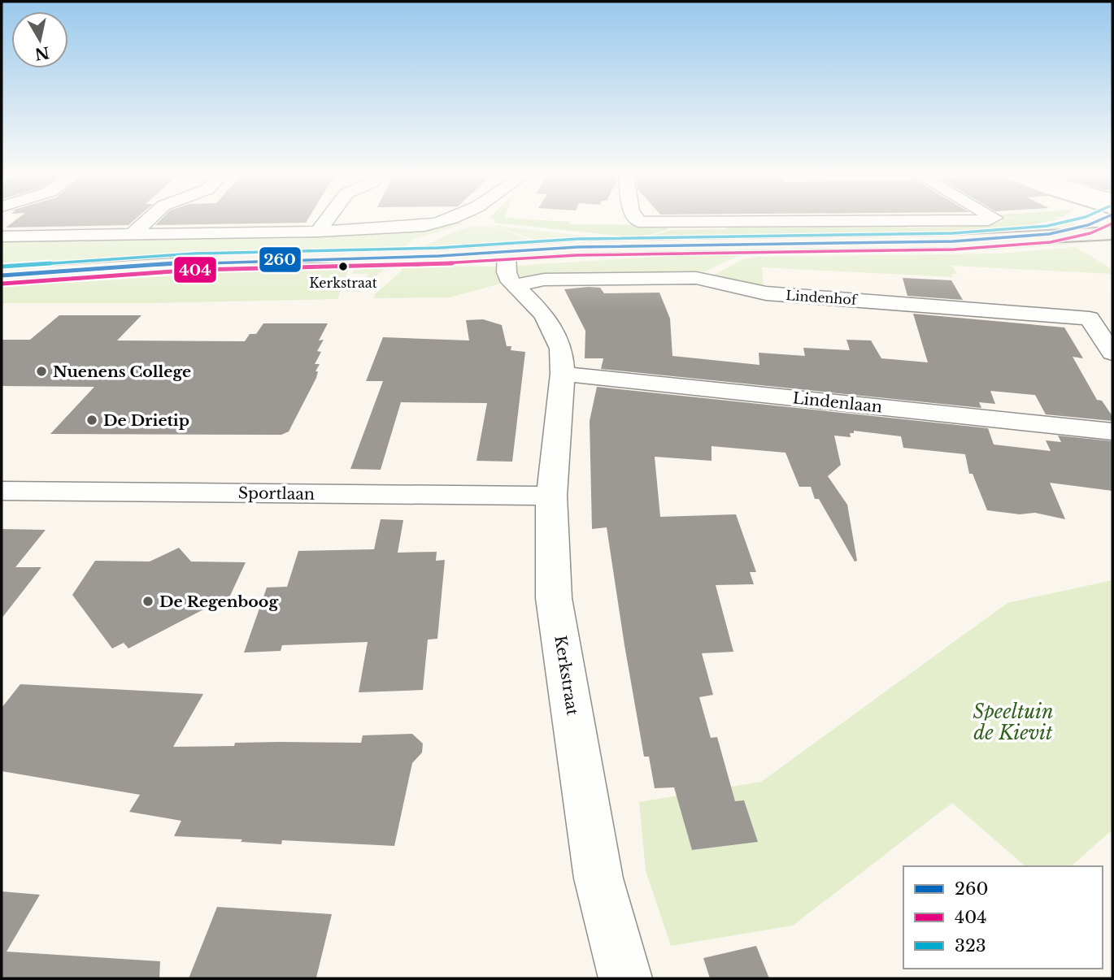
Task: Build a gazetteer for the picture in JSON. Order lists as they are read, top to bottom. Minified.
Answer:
{"streets":{"street":["Lindenhof","Lindenlaan","Sportlaan","Kerkstraat"]},"crossings":[["Lindenhof","Kerkstraat"],["Lindenlaan","Kerkstraat"],["Sportlaan","Kerkstraat"]],"parks":["Speeltuin de Kievit"],"places":["Kerkstraat","Nuenens College","De Drietip","De Regenboog"],"lines":["transit line 260","transit line 323","transit line 404"],"legend":["260","404","323"],"north":"bottom"}
